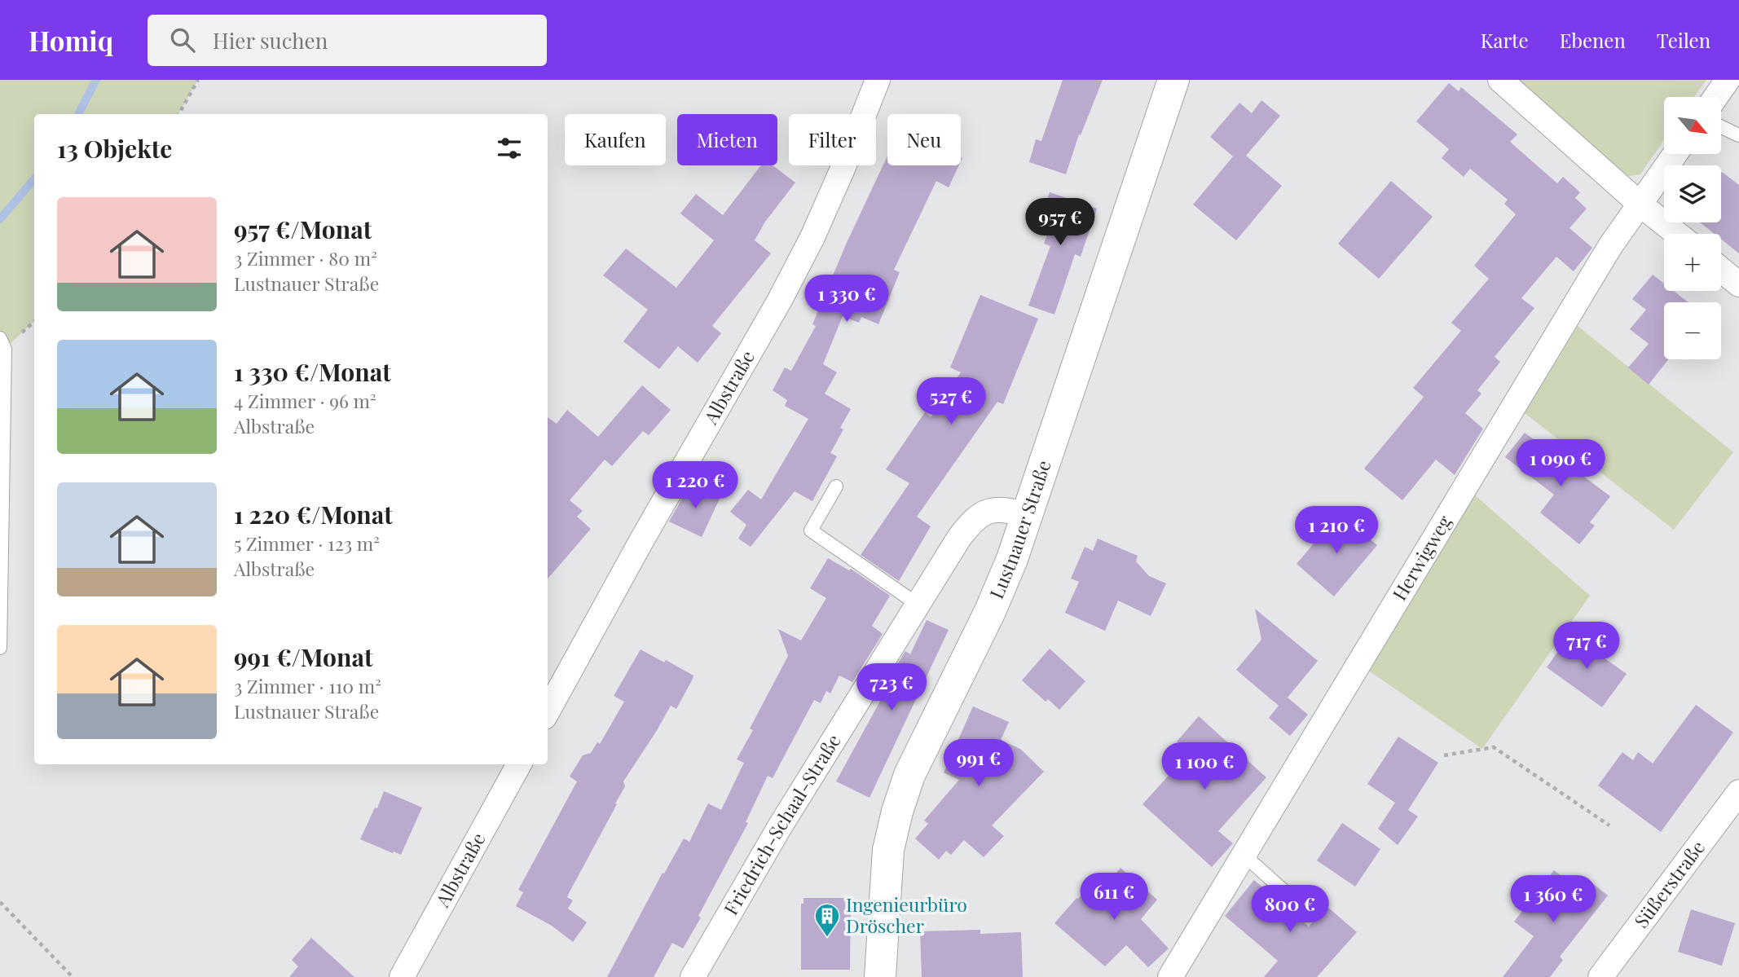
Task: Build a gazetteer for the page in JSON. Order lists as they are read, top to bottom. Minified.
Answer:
{"streets":{"street":["Albstraße","Lustnauer Straße","Herwigweg","Friedrich-Schaal-Straße","Süßerstraße"]},"crossings":[["Lustnauer Straße","Friedrich-Schaal-Straße"]],"places":{"building":["Ingenieurbüro Dröscher"]},"north":"bottom right","page":{"header":"Homiq","search":"Hier suchen","nav":["Karte","Ebenen","Teilen"],"map_buttons":["+","−"],"chip":["Kaufen","Mieten","Filter","Neu"],"heading":"13 Objekte","list":[{"name":"957 €/Monat","note":"3 Zimmer · 80 m² · Lustnauer Straße"},{"name":"1 330 €/Monat","note":"4 Zimmer · 96 m² · Albstraße"},{"name":"1 220 €/Monat","note":"5 Zimmer · 123 m² · Albstraße"},{"name":"991 €/Monat","note":"3 Zimmer · 110 m² · Lustnauer Straße"}],"price":["957 €","1 330 €","527 €","1 090 €","1 220 €","1 210 €","717 €","723 €","991 €","1 100 €","611 €","1 360 €","800 €"]}}
